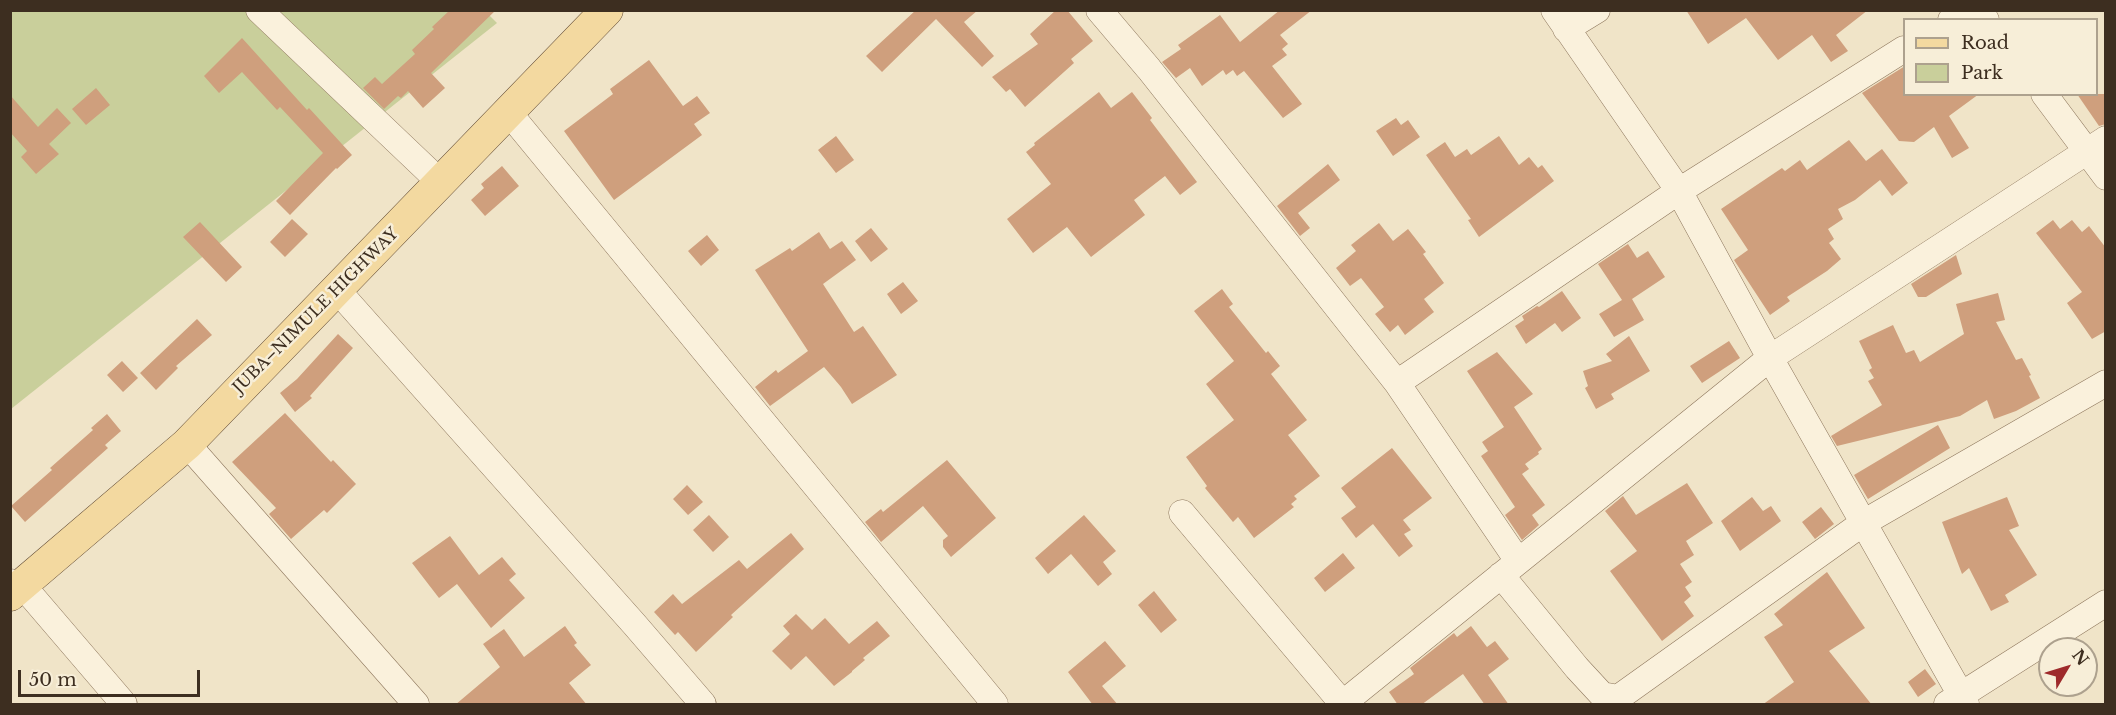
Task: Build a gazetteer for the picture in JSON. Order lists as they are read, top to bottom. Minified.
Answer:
{"streets":{"main road":["JUBA–NIMULE HIGHWAY"]},"legend":["Road","Park"],"scale_bar":"50 m","north":"top right"}
